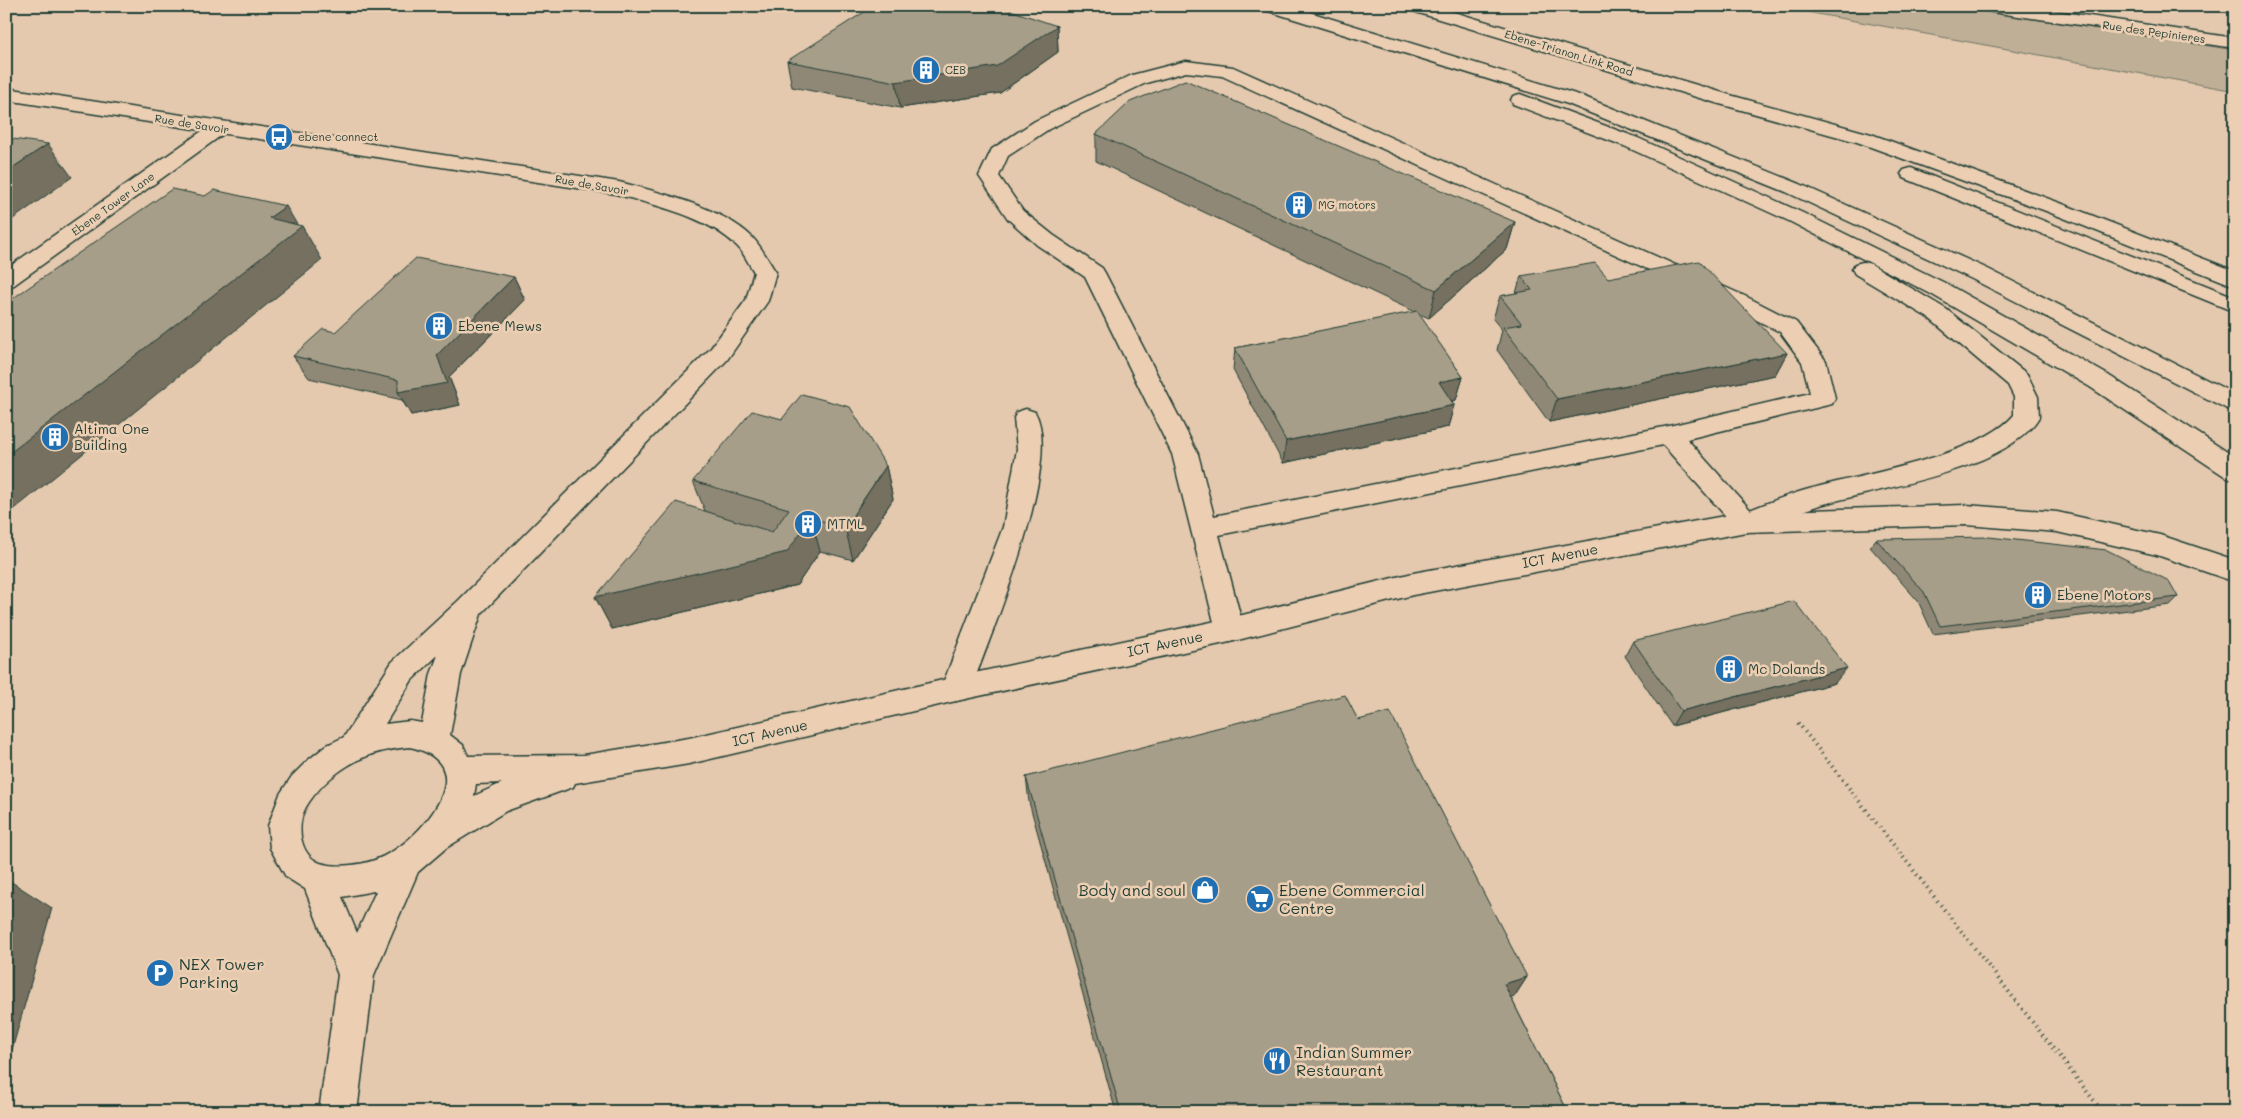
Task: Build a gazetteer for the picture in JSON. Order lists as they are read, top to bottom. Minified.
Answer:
{"streets":{"main road":["Rue des Pepinieres","Ebene-Trianon Link Road","Rue de Savoir","Ebene Tower Lane","ICT Avenue"]},"crossings":[["Rue de Savoir","Ebene Tower Lane"],["Rue de Savoir","ICT Avenue"]],"places":{"building":["CEB","MG motors","Ebene Mews","Altima One Building","MTML","Ebene Motors","Mc Dolands"],"bus stop":["ebene connect"],"shop":["Body and soul"],"supermarket":["Ebene Commercial Centre"],"parking":["NEX Tower Parking"],"restaurant":["Indian Summer Restaurant"]}}
